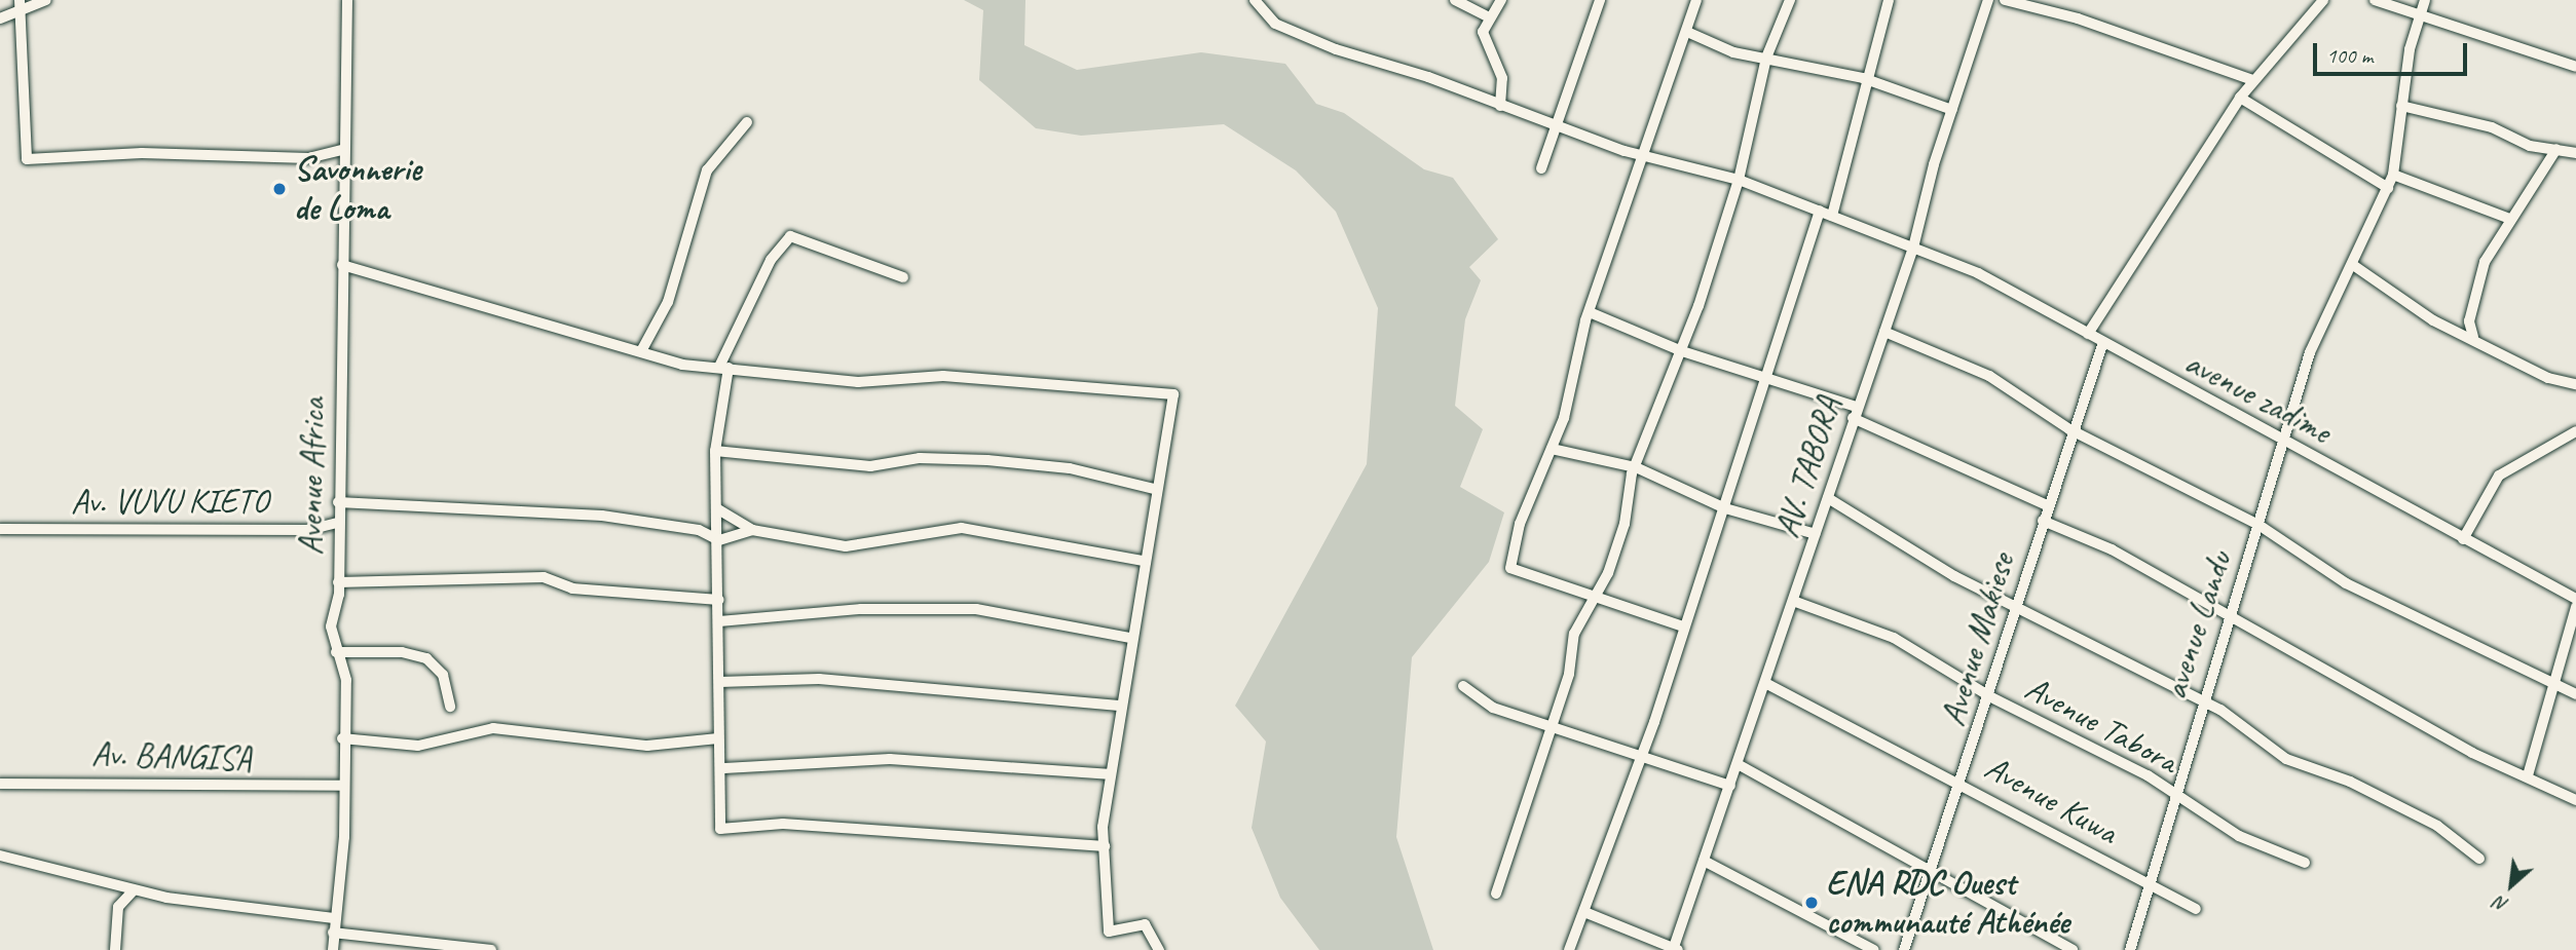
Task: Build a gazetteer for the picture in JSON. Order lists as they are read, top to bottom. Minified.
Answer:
{"streets":{"street":["avenue zadime","AV. TABORA","Avenue Africa","Av. VUVU KIETO","avenue Landu","Avenue Makiese","Avenue Tabora","Av. BANGISA","Avenue Kuwa"]},"crossings":[["avenue zadime","AV. TABORA"],["avenue zadime","avenue Landu"],["avenue zadime","Avenue Makiese"],["AV. TABORA","Avenue Tabora"],["AV. TABORA","Avenue Kuwa"],["Avenue Africa","Av. VUVU KIETO"],["Avenue Africa","Av. BANGISA"],["avenue Landu","Avenue Tabora"],["avenue Landu","Avenue Kuwa"],["Avenue Makiese","Avenue Tabora"],["Avenue Makiese","Avenue Kuwa"]],"places":["Savonnerie de Loma","ENA RDC Ouest communauté Athénée"],"scale_bar":"100 m","north":"bottom left"}
